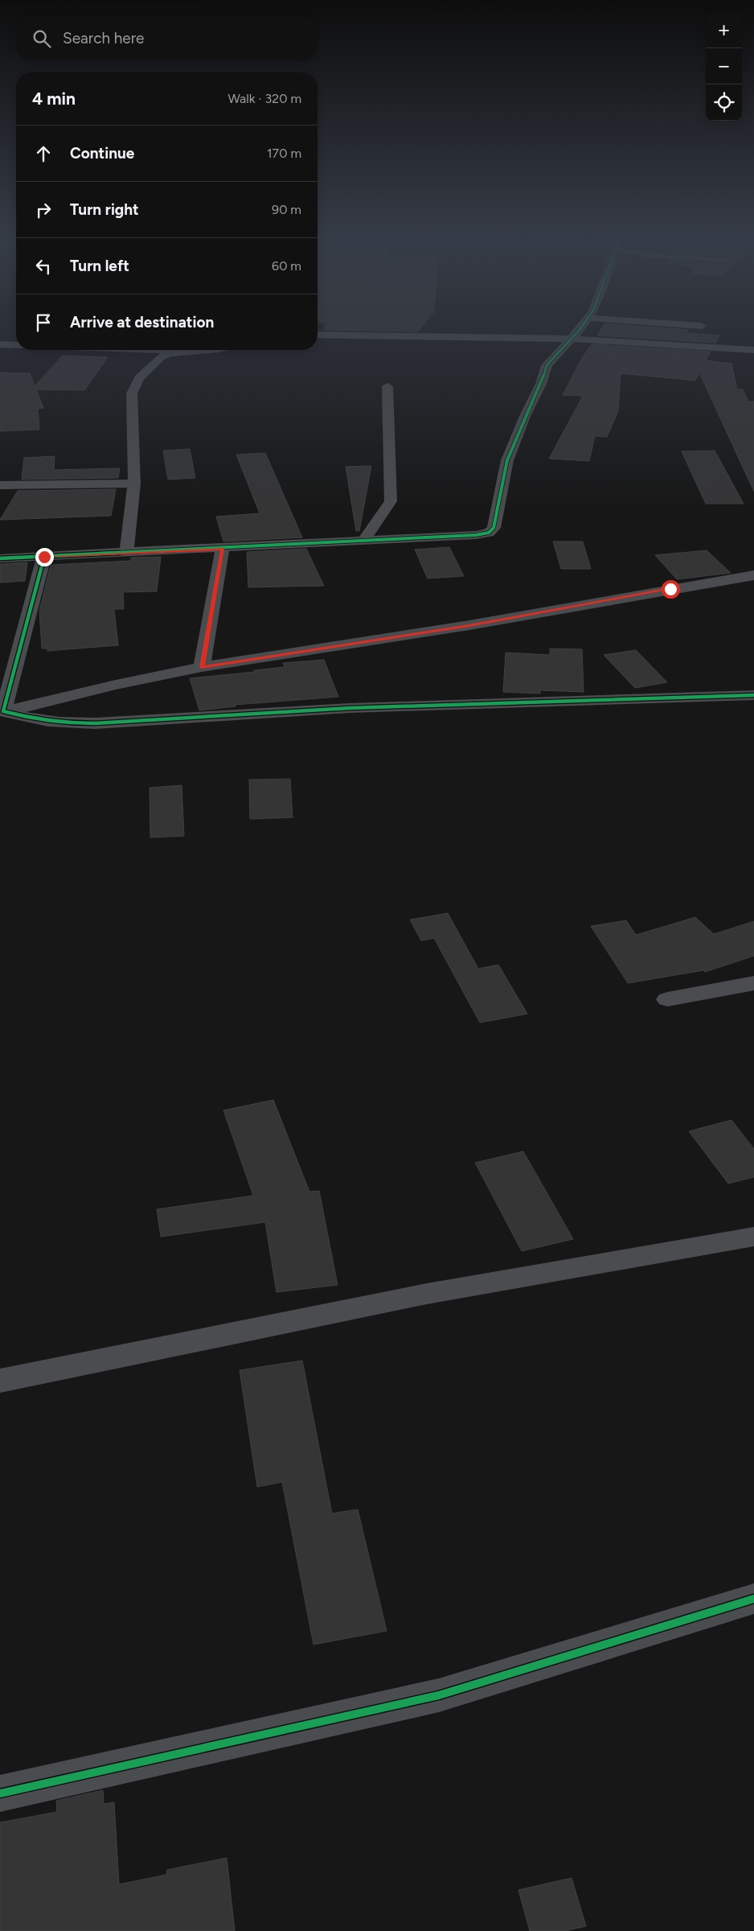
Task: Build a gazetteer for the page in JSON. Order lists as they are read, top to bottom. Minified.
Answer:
{"page":{"map_buttons":["+","−"],"search":"Search here","heading":["4 min","Walk · 320 m"],"list":[["Continue","170 m"],["Turn right","90 m"],["Turn left","60 m"],"Arrive at destination"]}}
